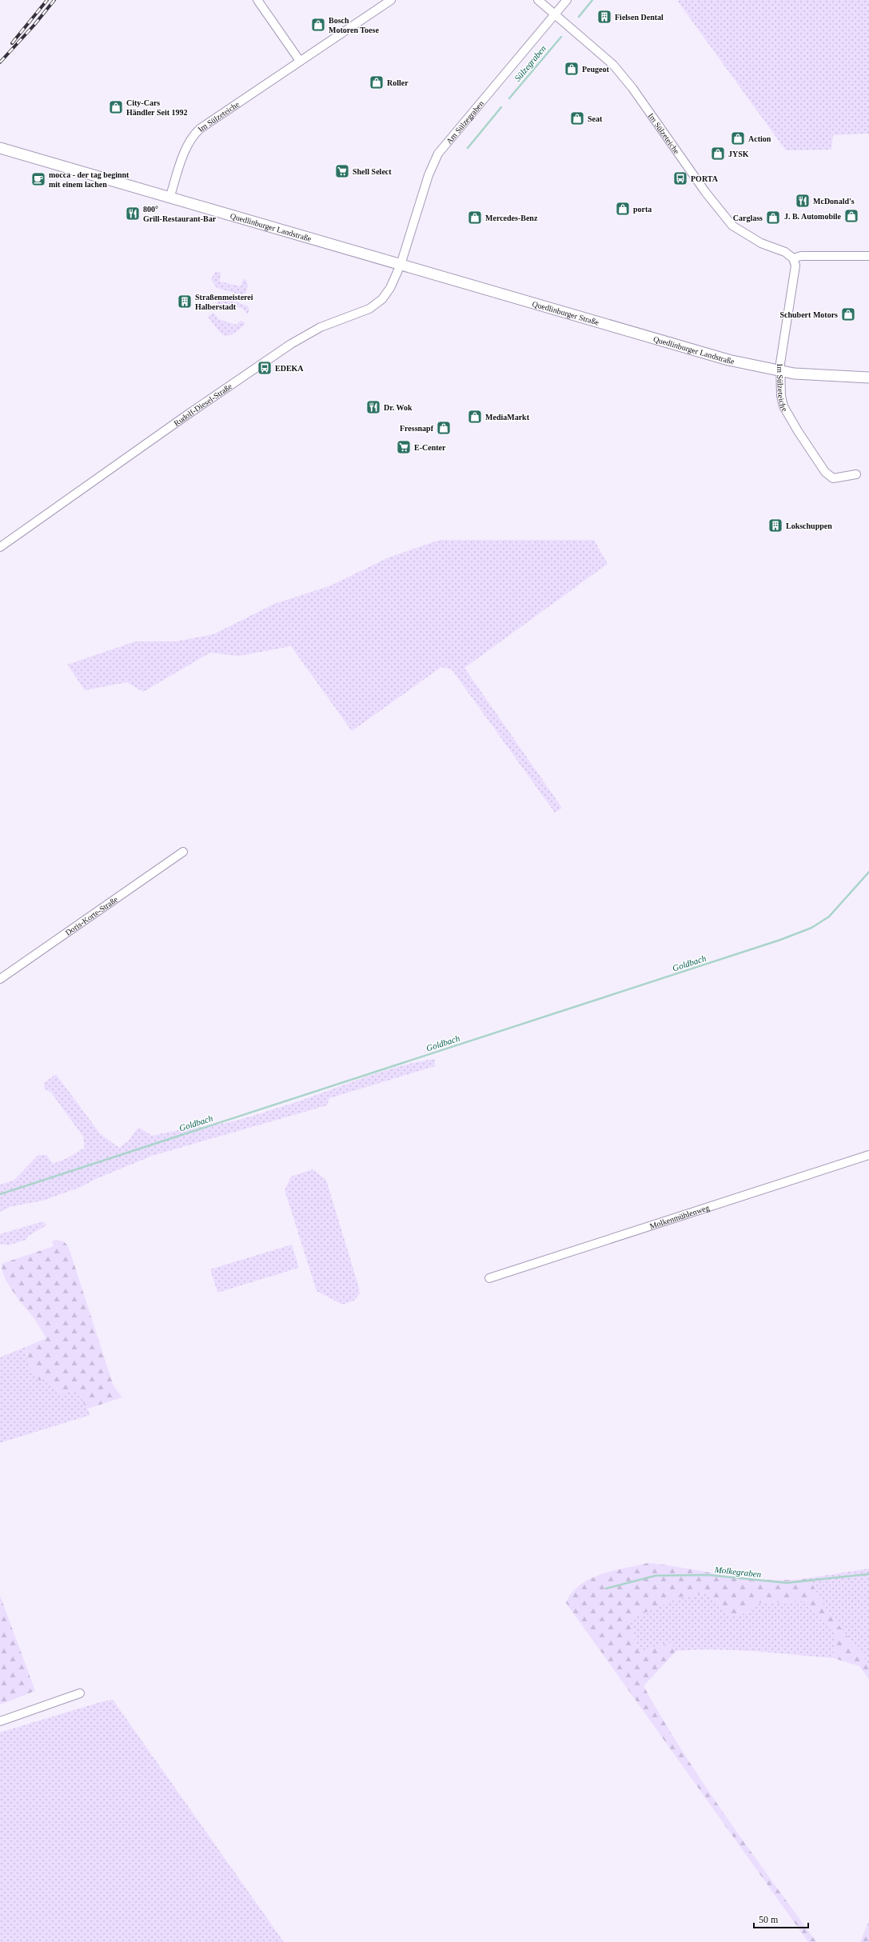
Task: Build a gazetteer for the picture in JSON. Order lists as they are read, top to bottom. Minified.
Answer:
{"streets":{"main road":["Quedlinburger Landstraße","Quedlinburger Straße"],"street":["Im Sülzeteiche","Am Sülzegraben","Rudolf-Diesel-Straße","Doris-Korte-Straße","Molkenmühlenweg"]},"crossings":[["Im Sülzeteiche","Am Sülzegraben"],["Im Sülzeteiche","Quedlinburger Landstraße"],["Am Sülzegraben","Quedlinburger Landstraße"],["Am Sülzegraben","Rudolf-Diesel-Straße"],["Quedlinburger Landstraße","Quedlinburger Straße"],["Quedlinburger Landstraße","Rudolf-Diesel-Straße"]],"water":["Sülzegraben","Goldbach","Molkegraben"],"places":{"building":["Fielsen Dental","Straßenmeisterei Halberstadt","Lokschuppen"],"shop":["Bosch Motoren Toese","Peugeot","Roller","City-Cars Händler Seit 1992","Seat","Action","JYSK","porta","J. B. Automobile","Mercedes-Benz","Carglass","Schubert Motors","MediaMarkt","Fressnapf"],"supermarket":["Shell Select","E-Center"],"bus stop":["PORTA","EDEKA"],"cafe":["mocca - der tag beginnt mit einem lachen"],"restaurant":["McDonald's","800° Grill-Restaurant-Bar","Dr. Wok"]},"scale_bar":"50 m"}
